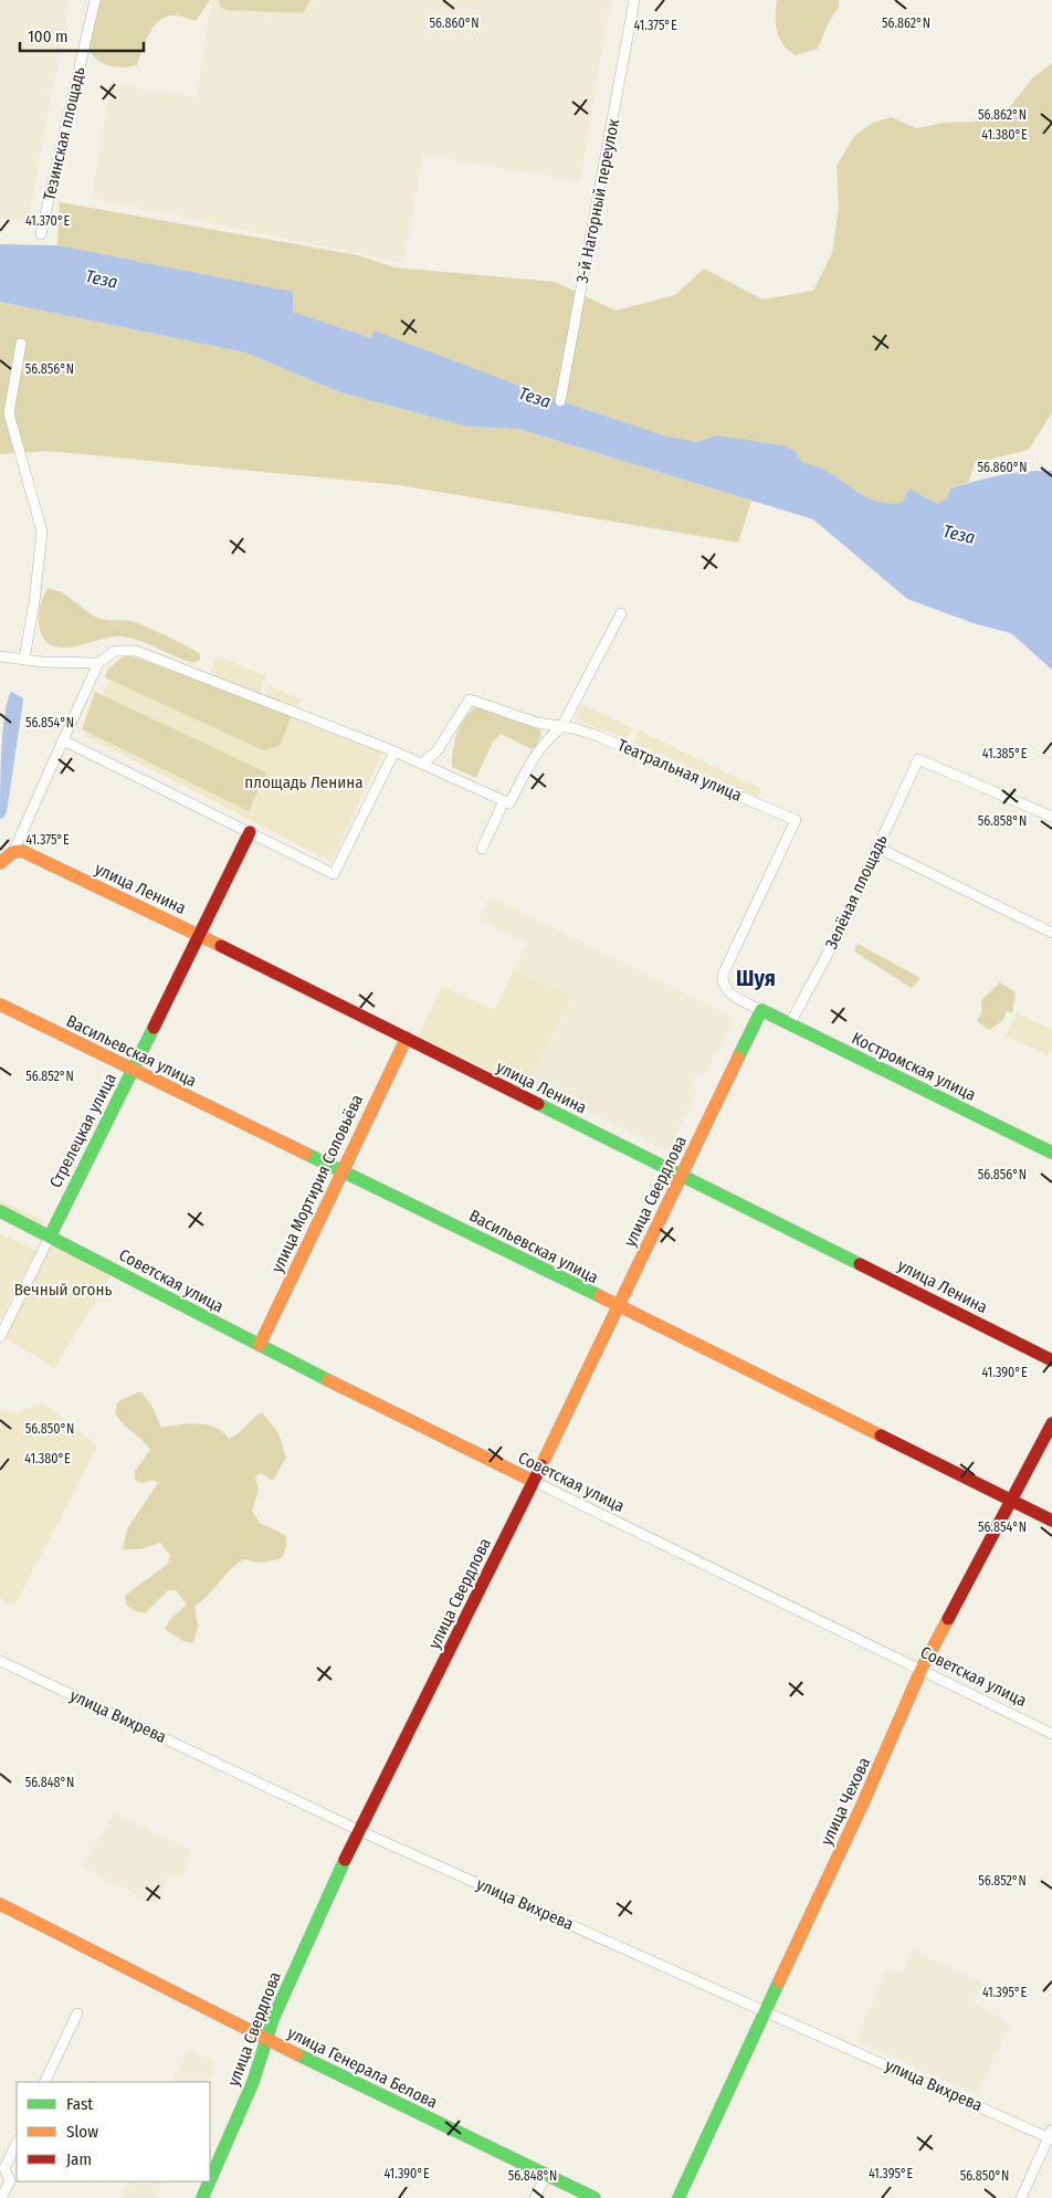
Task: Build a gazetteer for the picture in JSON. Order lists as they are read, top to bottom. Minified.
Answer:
{"streets":{"street":["Тезинская площадь","3-й Нагорный переулок","Театральная улица","улица Ленина","Зелёная площадь","Васильевская улица","Костромская улица","Стрелецкая улица","улица Мортирия Соловьёва","улица Свердлова","Советская улица","улица Вихрева","улица Чехова","улица Генерала Белова"]},"crossings":[["Театральная улица","Костромская улица"],["Театральная улица","улица Свердлова"],["улица Ленина","Стрелецкая улица"],["улица Ленина","улица Мортирия Соловьёва"],["улица Ленина","улица Свердлова"],["Зелёная площадь","Костромская улица"],["Васильевская улица","Стрелецкая улица"],["Васильевская улица","улица Мортирия Соловьёва"],["Васильевская улица","улица Свердлова"],["Васильевская улица","улица Чехова"],["Костромская улица","улица Свердлова"],["Стрелецкая улица","Советская улица"],["улица Мортирия Соловьёва","Советская улица"],["улица Свердлова","Советская улица"],["улица Свердлова","улица Вихрева"],["улица Свердлова","улица Генерала Белова"],["Советская улица","улица Чехова"],["улица Вихрева","улица Чехова"]],"districts":["Шуя"],"water":["Теза"],"parks":["площадь Ленина","Вечный огонь"],"legend":["Fast","Slow","Jam"],"scale_bar":"100 m","coordinates":["56.860°N","56.862°N","41.375°E","41.380°E","41.370°E","56.856°N","56.854°N","41.385°E","56.858°N","56.852°N","41.390°E","56.850°N","56.848°N","41.395°E"]}
